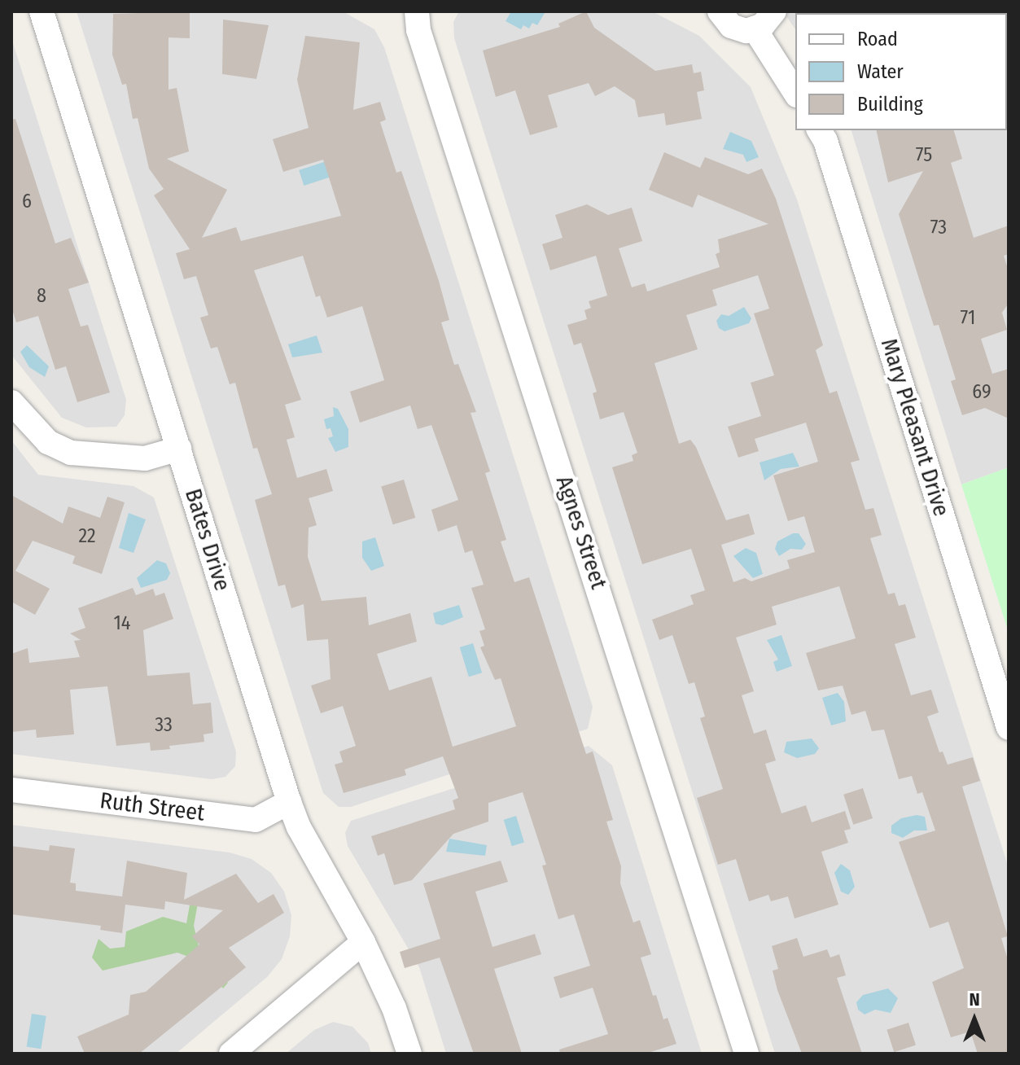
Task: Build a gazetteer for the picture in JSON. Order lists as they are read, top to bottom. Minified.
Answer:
{"streets":{"street":["Mary Pleasant Drive","Agnes Street","Bates Drive","Ruth Street"]},"crossings":[["Bates Drive","Ruth Street"]],"house_numbers":["75","6","73","8","71","69","22","14","33"],"legend":["Road","Water","Building"],"north":"top"}
